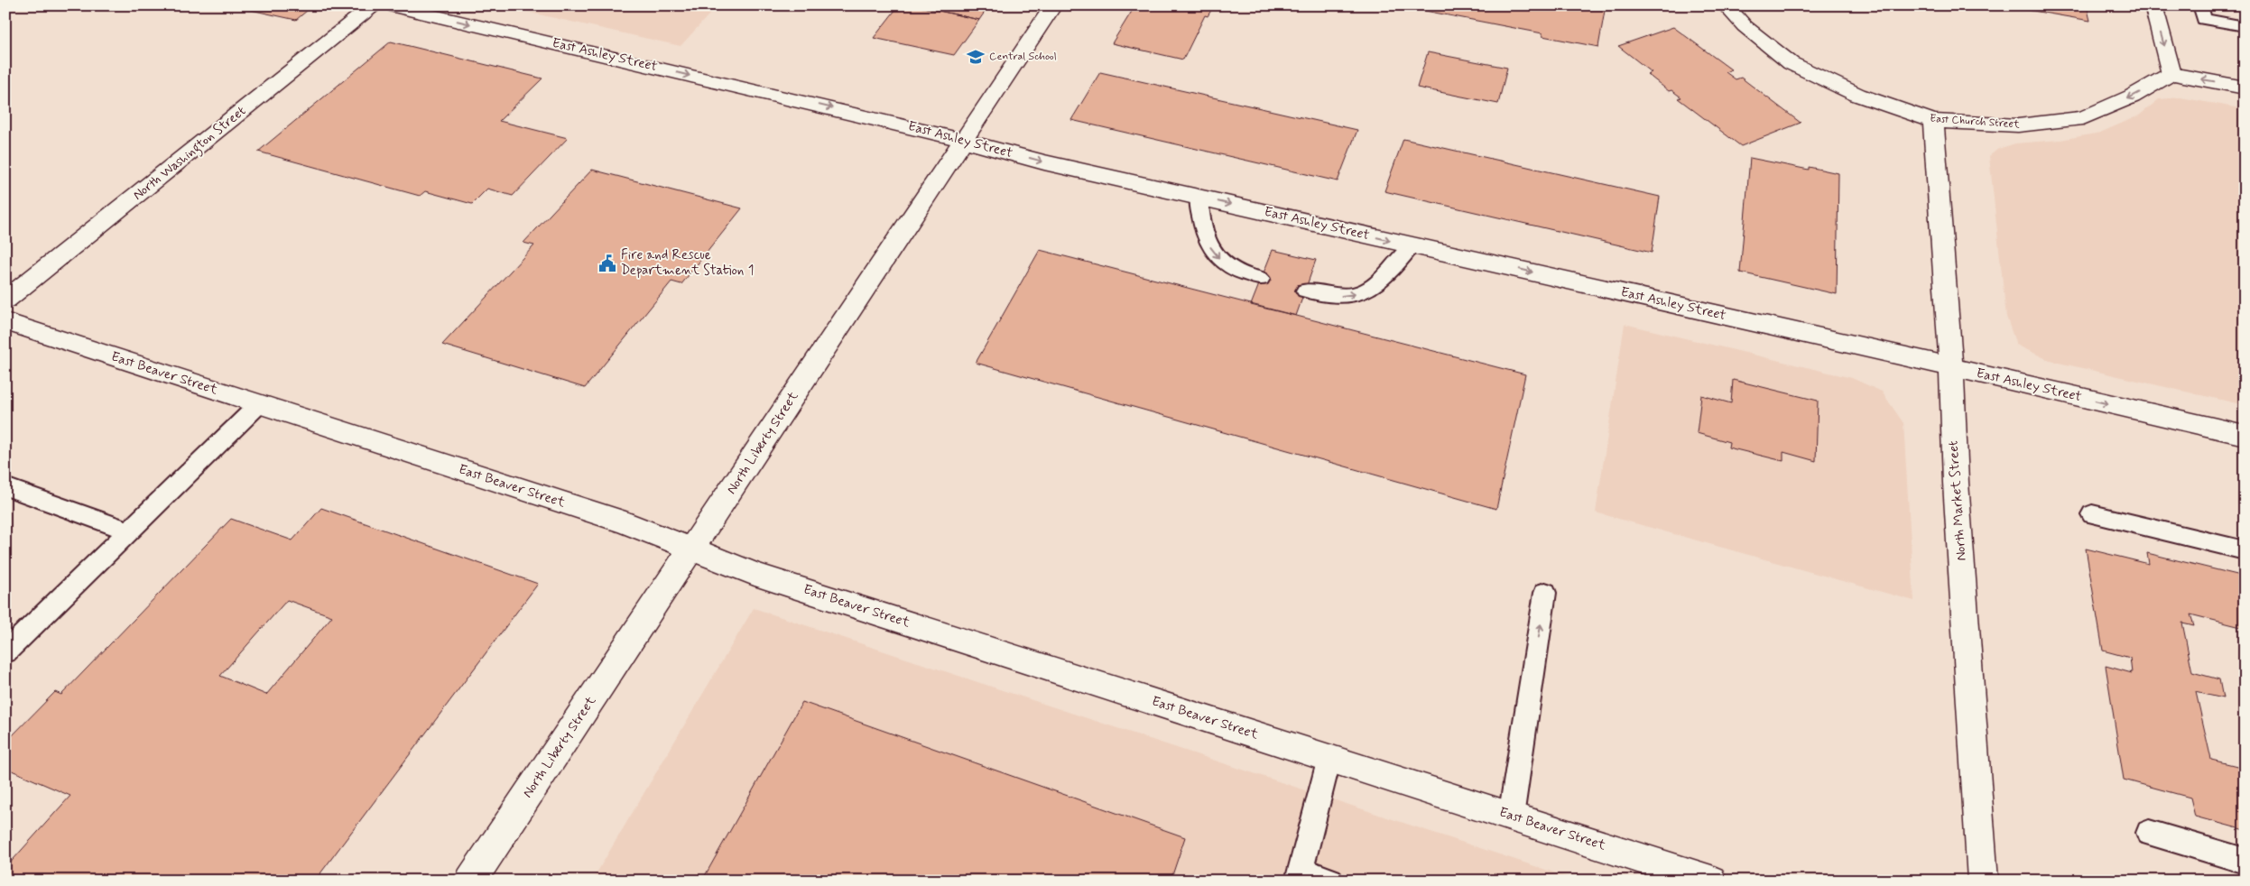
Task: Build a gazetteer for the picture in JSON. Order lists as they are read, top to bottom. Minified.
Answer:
{"streets":{"street":["East Ashley Street","East Church Street","North Washington Street","East Beaver Street","North Liberty Street","North Market Street"]},"crossings":[["East Ashley Street","North Liberty Street"],["East Ashley Street","North Market Street"],["East Church Street","North Market Street"],["East Beaver Street","North Liberty Street"]],"one_way":["East Ashley Street","East Church Street"],"places":{"school or university":["Central School"],"public building":["Fire and Rescue Department Station 1"]}}
